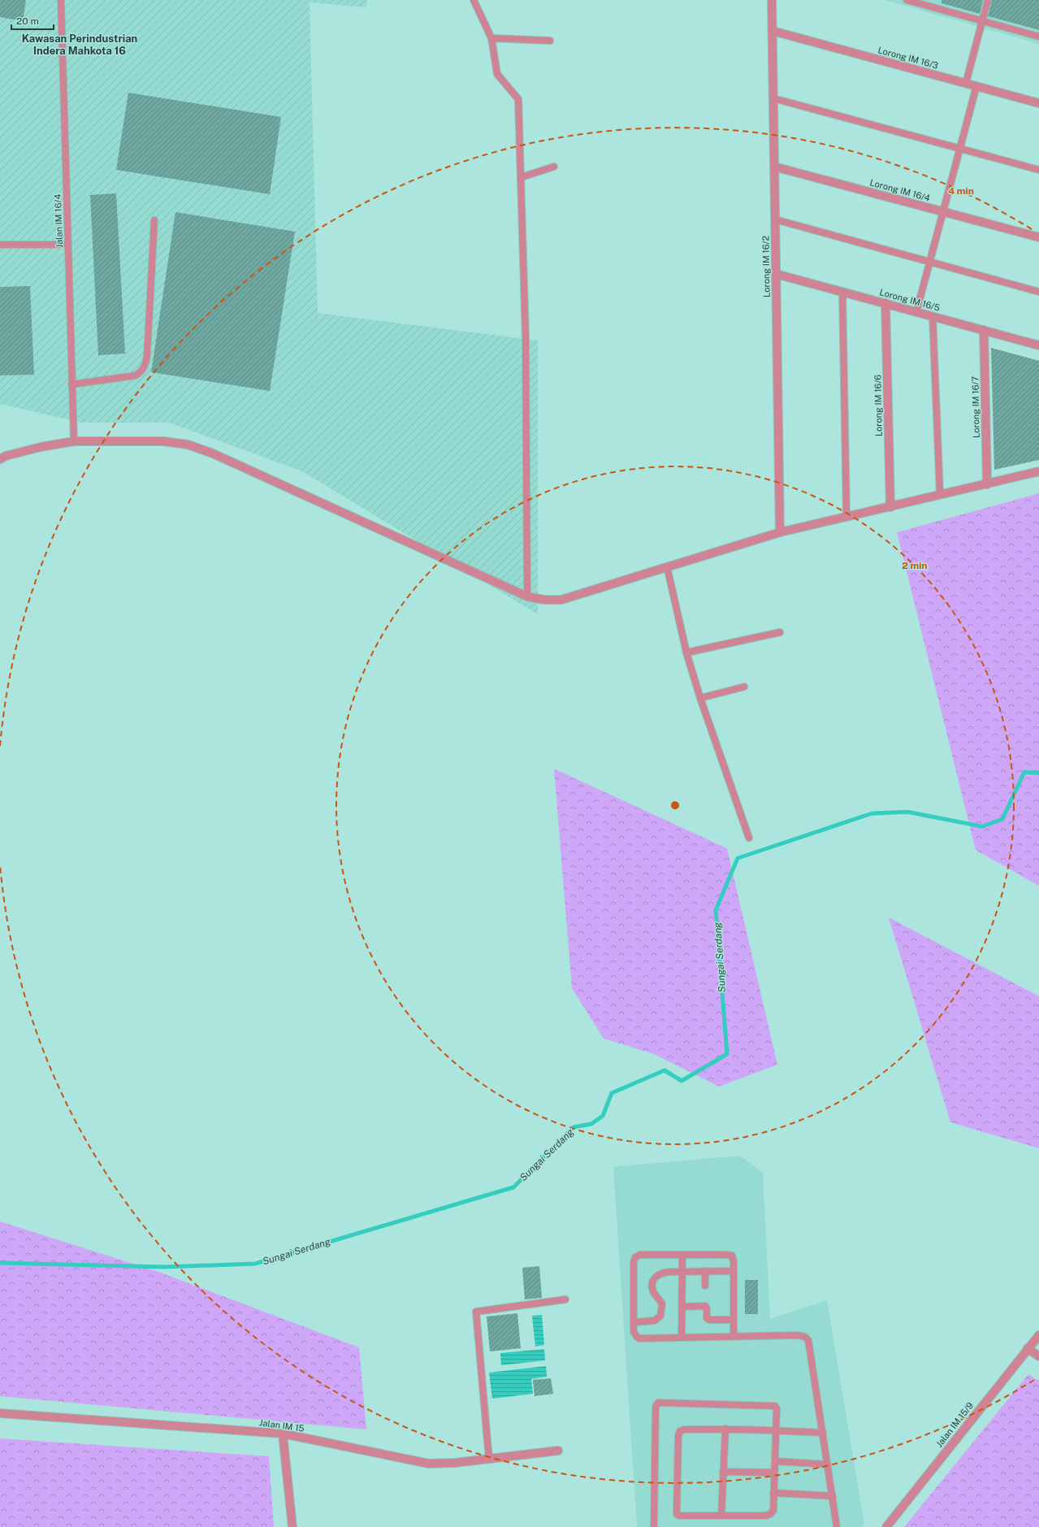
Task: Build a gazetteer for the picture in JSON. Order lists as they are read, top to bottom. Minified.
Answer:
{"streets":{"street":["Lorong IM 16/3","Lorong IM 16/4","Lorong IM 16/2","Lorong IM 16/5","Lorong IM 16/6","Lorong IM 16/7","Jalan IM 15/9","Jalan IM 15"],"lane":["Jalan IM 16/4"]},"crossings":[["Lorong IM 16/3","Lorong IM 16/2"],["Lorong IM 16/4","Lorong IM 16/2"],["Lorong IM 16/2","Lorong IM 16/5"],["Lorong IM 16/5","Lorong IM 16/6"],["Lorong IM 16/5","Lorong IM 16/7"]],"districts":["Kawasan Perindustrian Indera Mahkota 16"],"water":["Sungai Serdang"],"scale_bar":"20 m","rings":["4 min","2 min"]}
